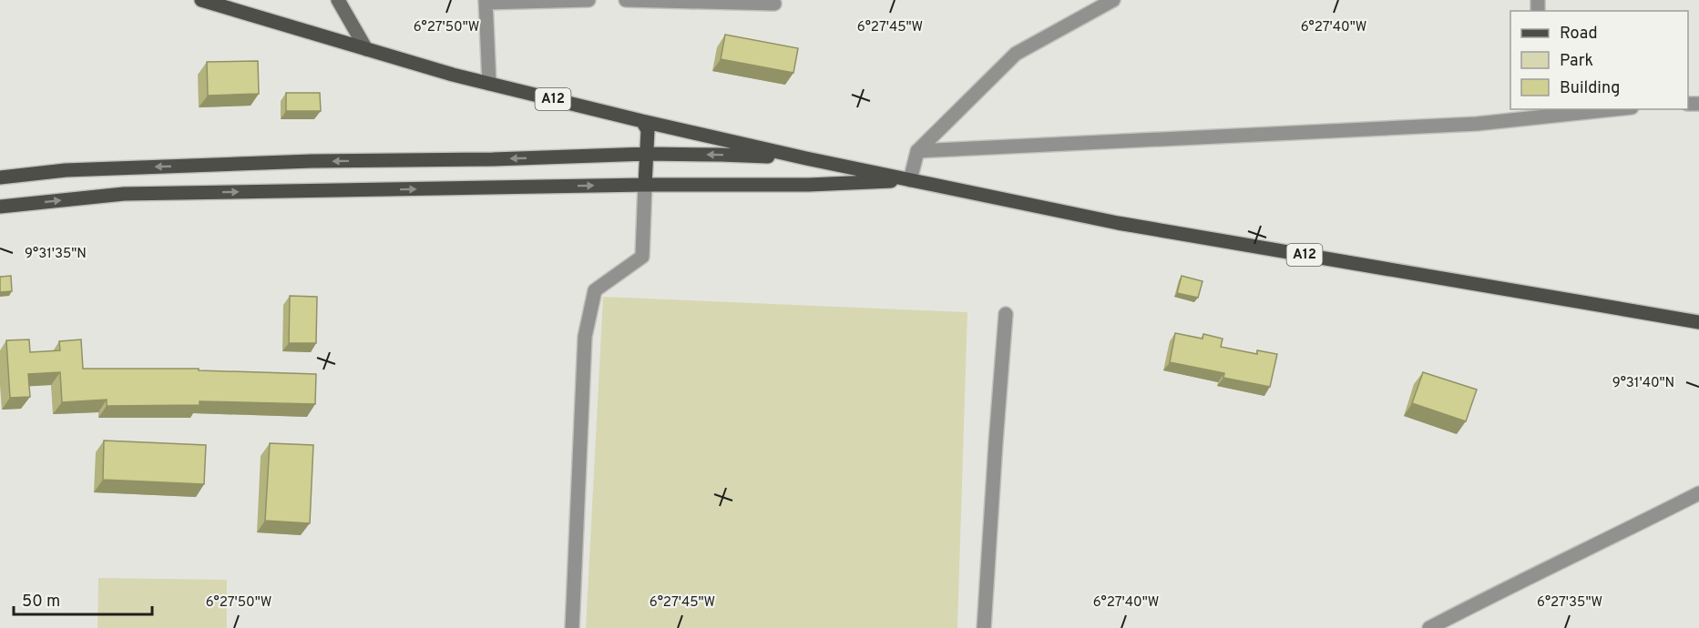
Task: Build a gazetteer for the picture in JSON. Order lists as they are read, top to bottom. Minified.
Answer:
{"streets":{"main road":["A12"]},"legend":["Road","Park","Building"],"scale_bar":"50 m","coordinates":["6°27'50\"W","6°27'45\"W","6°27'40\"W","9°31'35\"N","9°31'40\"N","6°27'35\"W"]}
